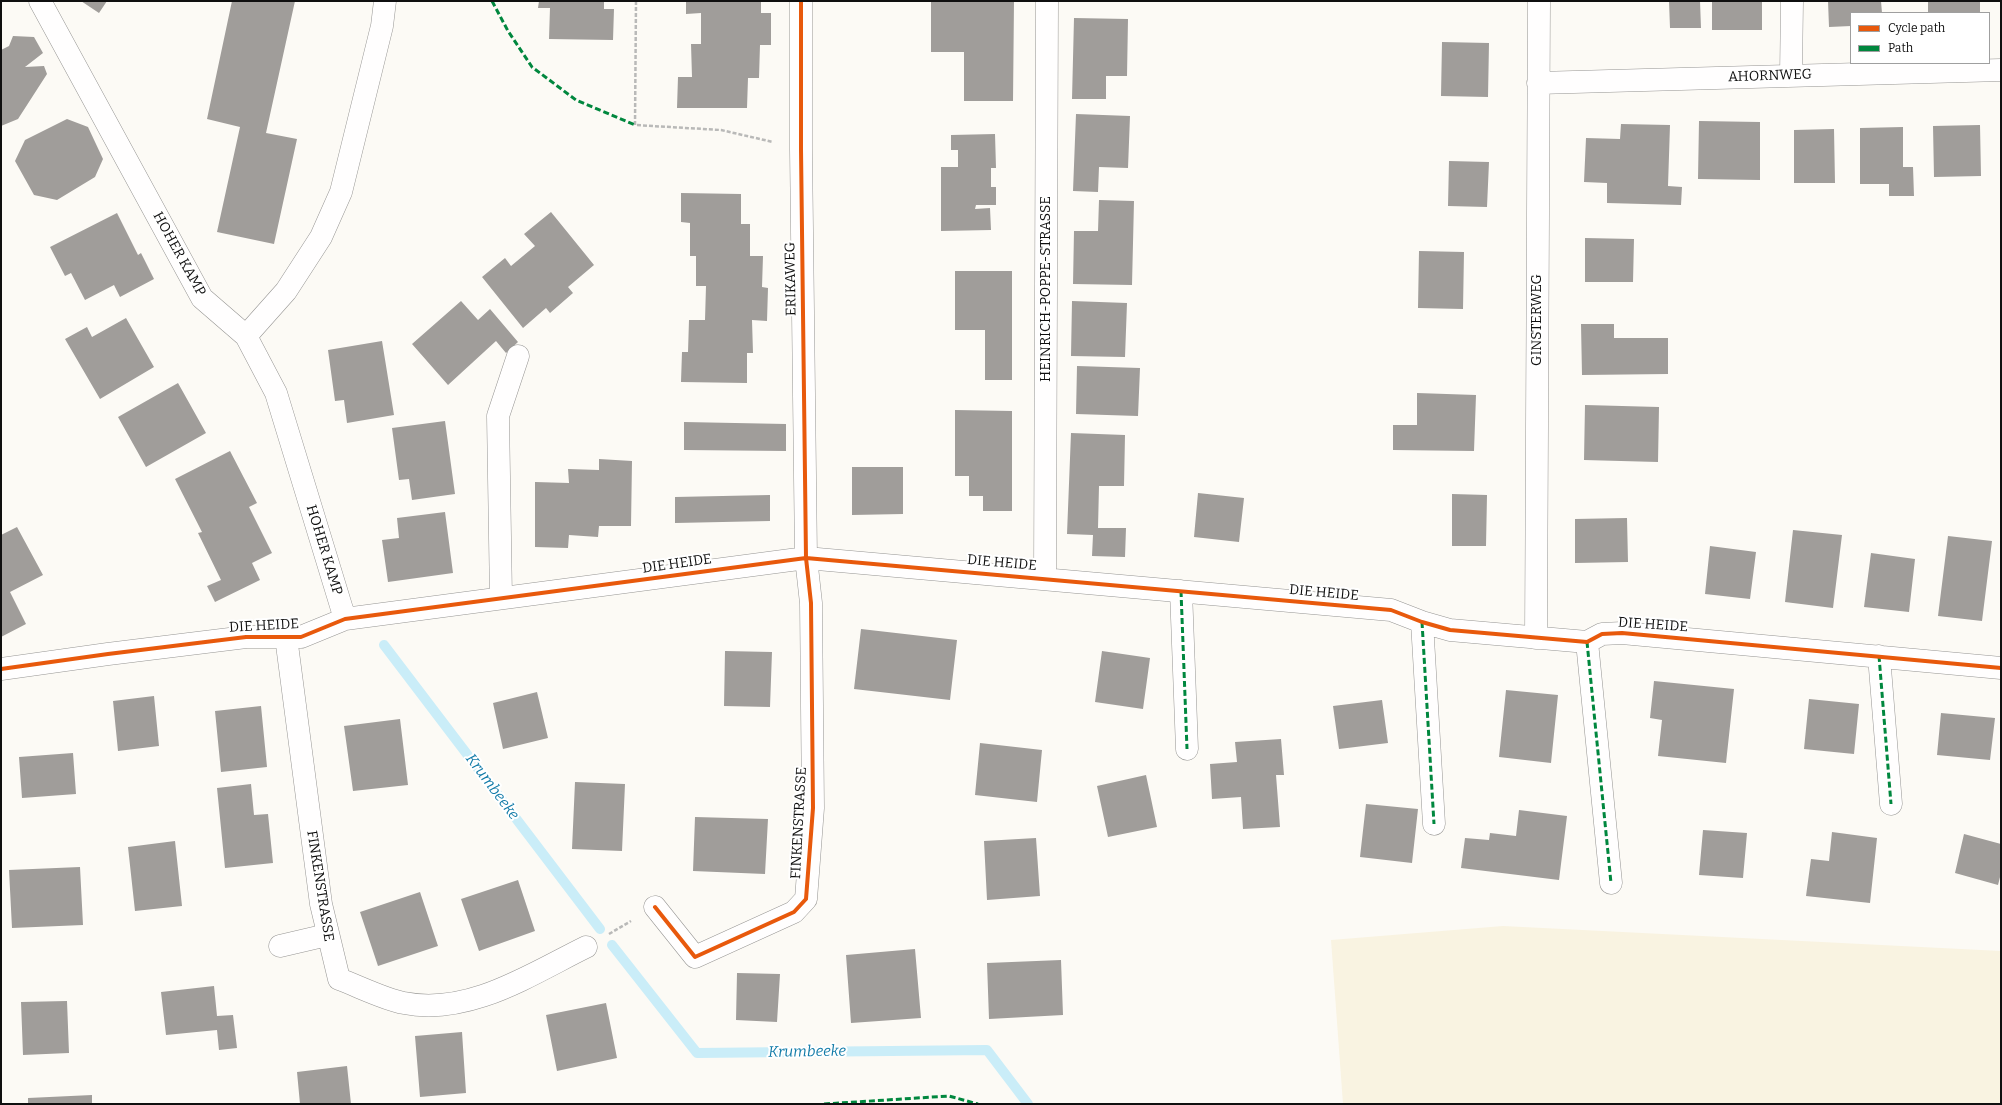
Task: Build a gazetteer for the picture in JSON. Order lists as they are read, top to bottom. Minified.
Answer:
{"streets":{"street":["AHORNWEG","HOHER KAMP","ERIKAWEG","HEINRICH-POPPE-STRASSE","GINSTERWEG","DIE HEIDE","FINKENSTRASSE"]},"crossings":[["AHORNWEG","GINSTERWEG"],["HOHER KAMP","DIE HEIDE"],["ERIKAWEG","DIE HEIDE"],["ERIKAWEG","FINKENSTRASSE"],["HEINRICH-POPPE-STRASSE","DIE HEIDE"],["GINSTERWEG","DIE HEIDE"],["DIE HEIDE","FINKENSTRASSE"]],"water":["Krumbeeke"],"legend":["Cycle path","Path"]}
